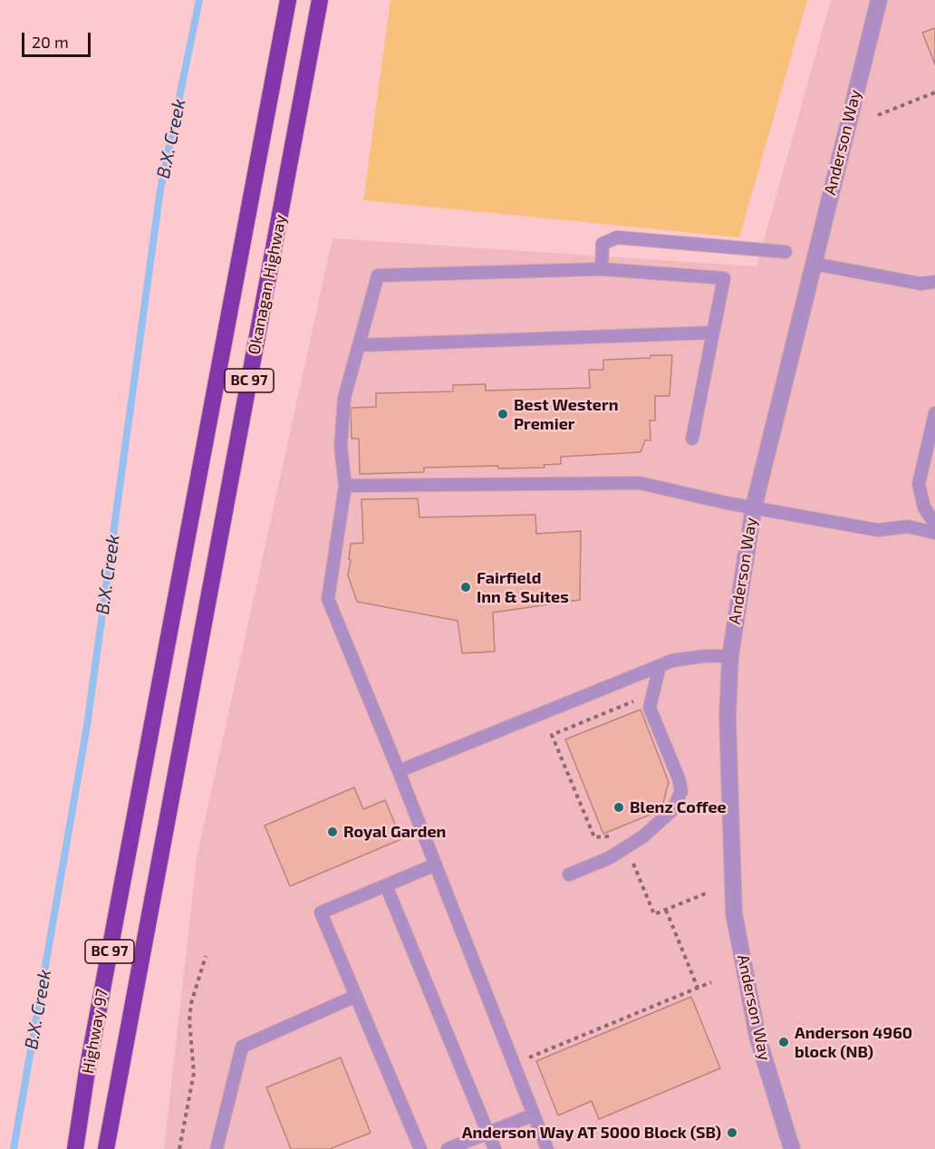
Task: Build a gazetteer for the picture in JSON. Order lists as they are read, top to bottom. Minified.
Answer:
{"streets":{"highway":["Okanagan Highway","BC 97","Highway 97"],"street":["Anderson Way"]},"crossings":[["Okanagan Highway","Highway 97"]],"water":["B.X. Creek"],"places":["Best Western Premier","Fairfield Inn & Suites","Blenz Coffee","Royal Garden","Anderson 4960 block (NB)","Anderson Way AT 5000 Block (SB)"],"scale_bar":"20 m"}
